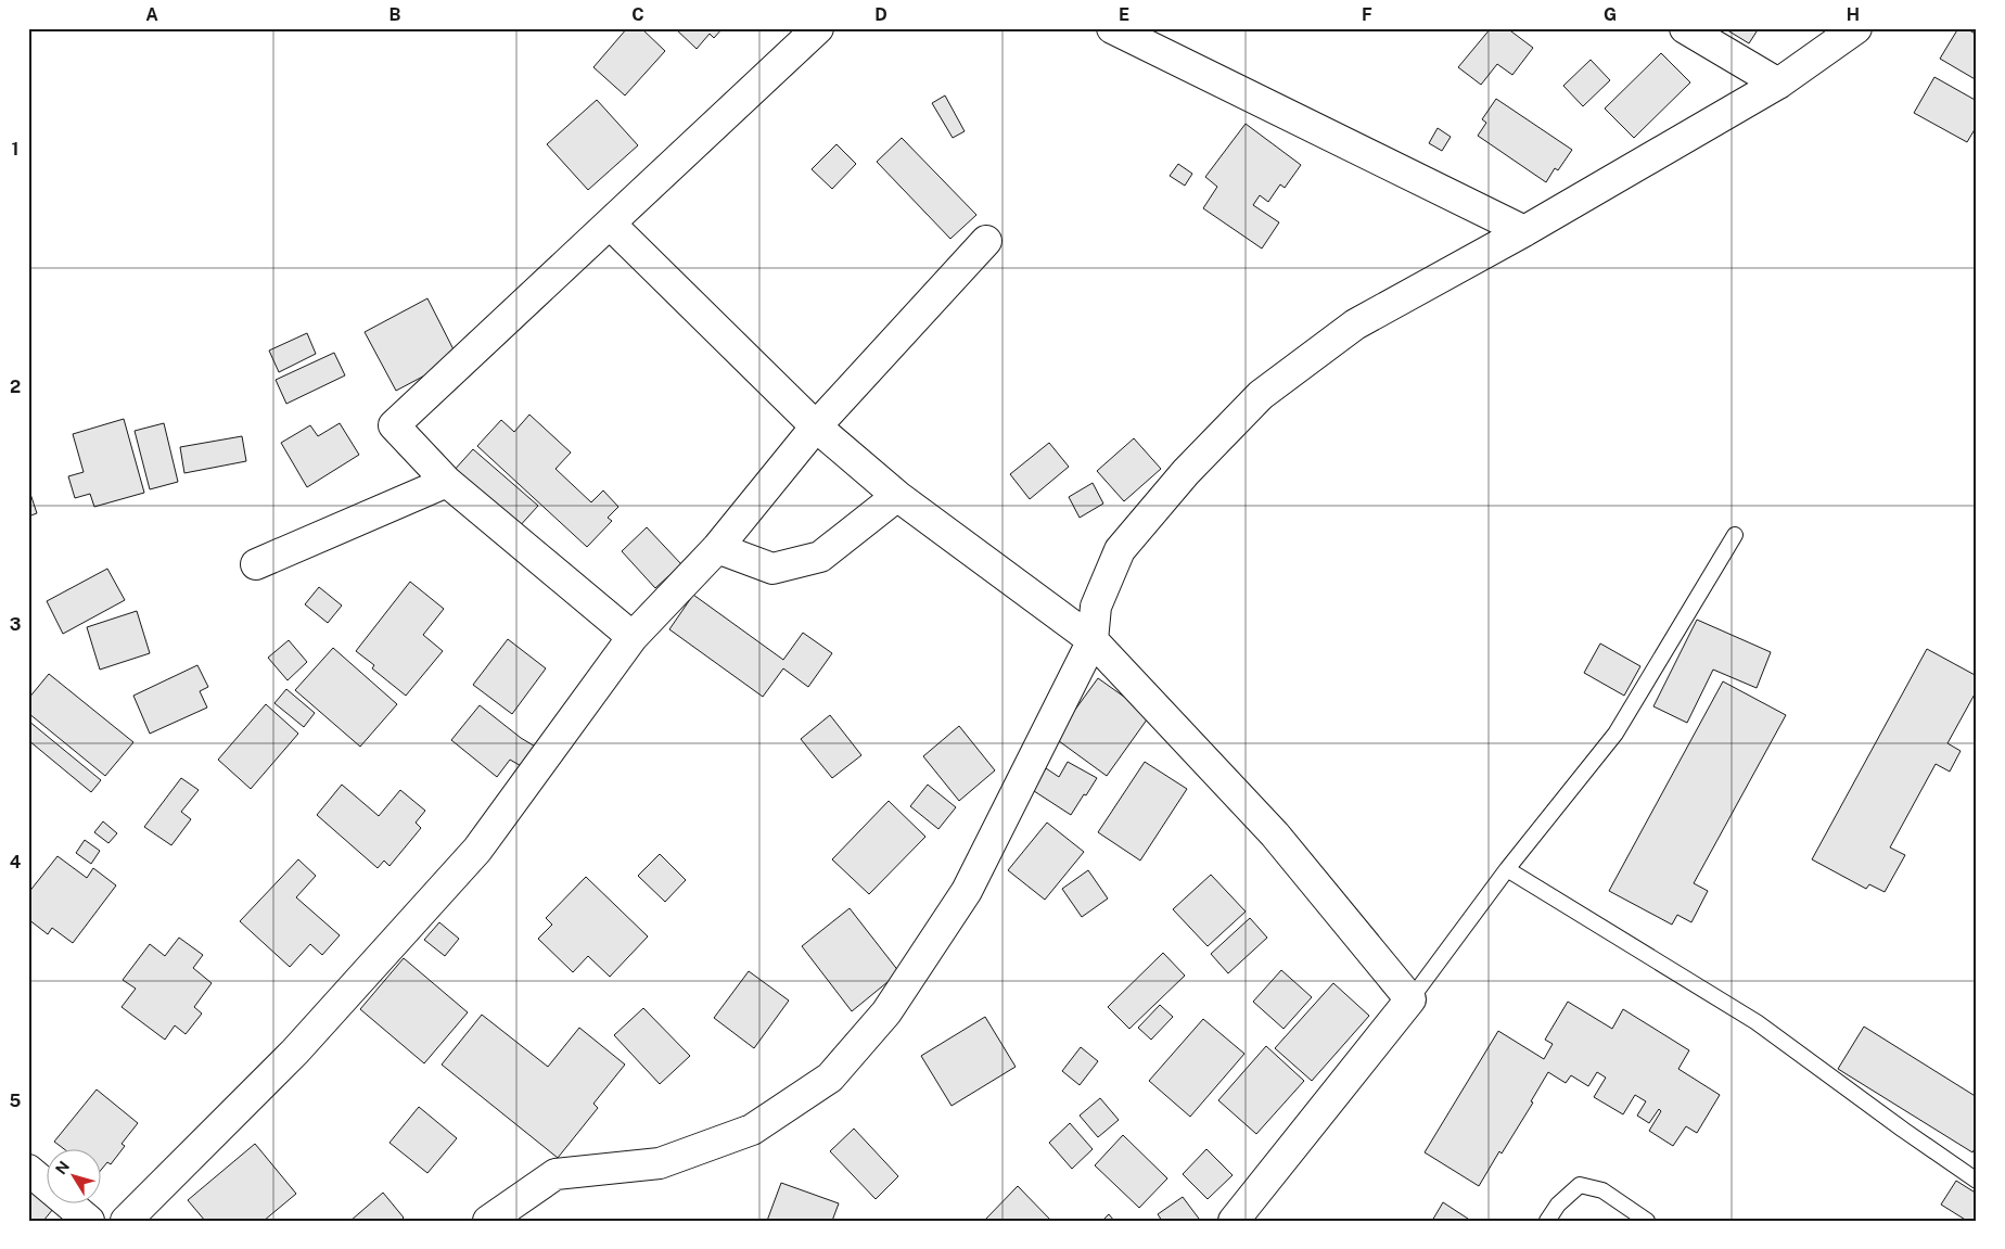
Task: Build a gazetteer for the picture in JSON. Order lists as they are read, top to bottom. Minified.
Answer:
{"north":"top left","grid":{"columns":["A","B","C","D","E","F","G","H"],"rows":["1","2","3","4","5"]}}
